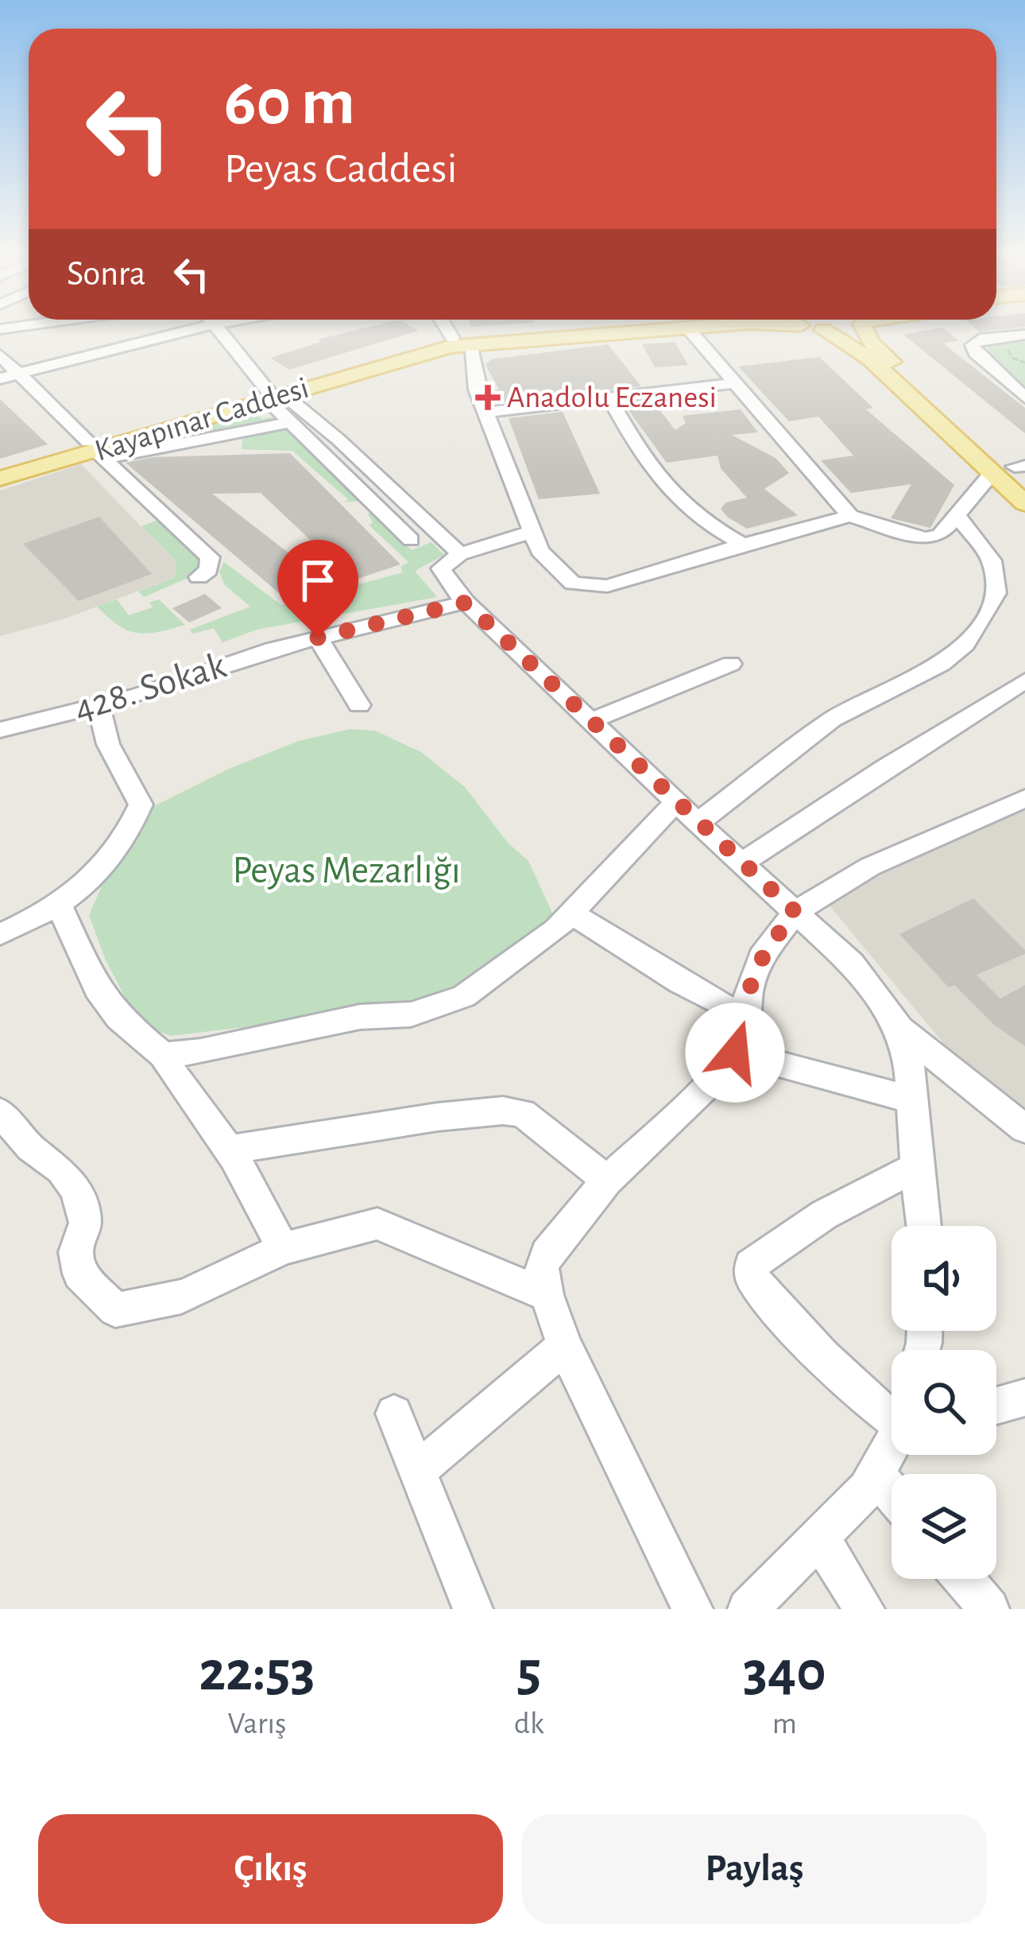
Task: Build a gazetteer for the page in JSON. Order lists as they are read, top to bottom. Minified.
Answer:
{"streets":{"main road":["Kayapınar Caddesi"],"street":["428. Sokak"]},"parks":["Peyas Mezarlığı"],"places":{"health":["Anadolu Eczanesi"]},"page":{"turn":["60 m","Peyas Caddesi"],"then":"Sonra","eta":["22:53","Varış","5","dk","340","m"],"buttons":["Çıkış","Paylaş"]}}
